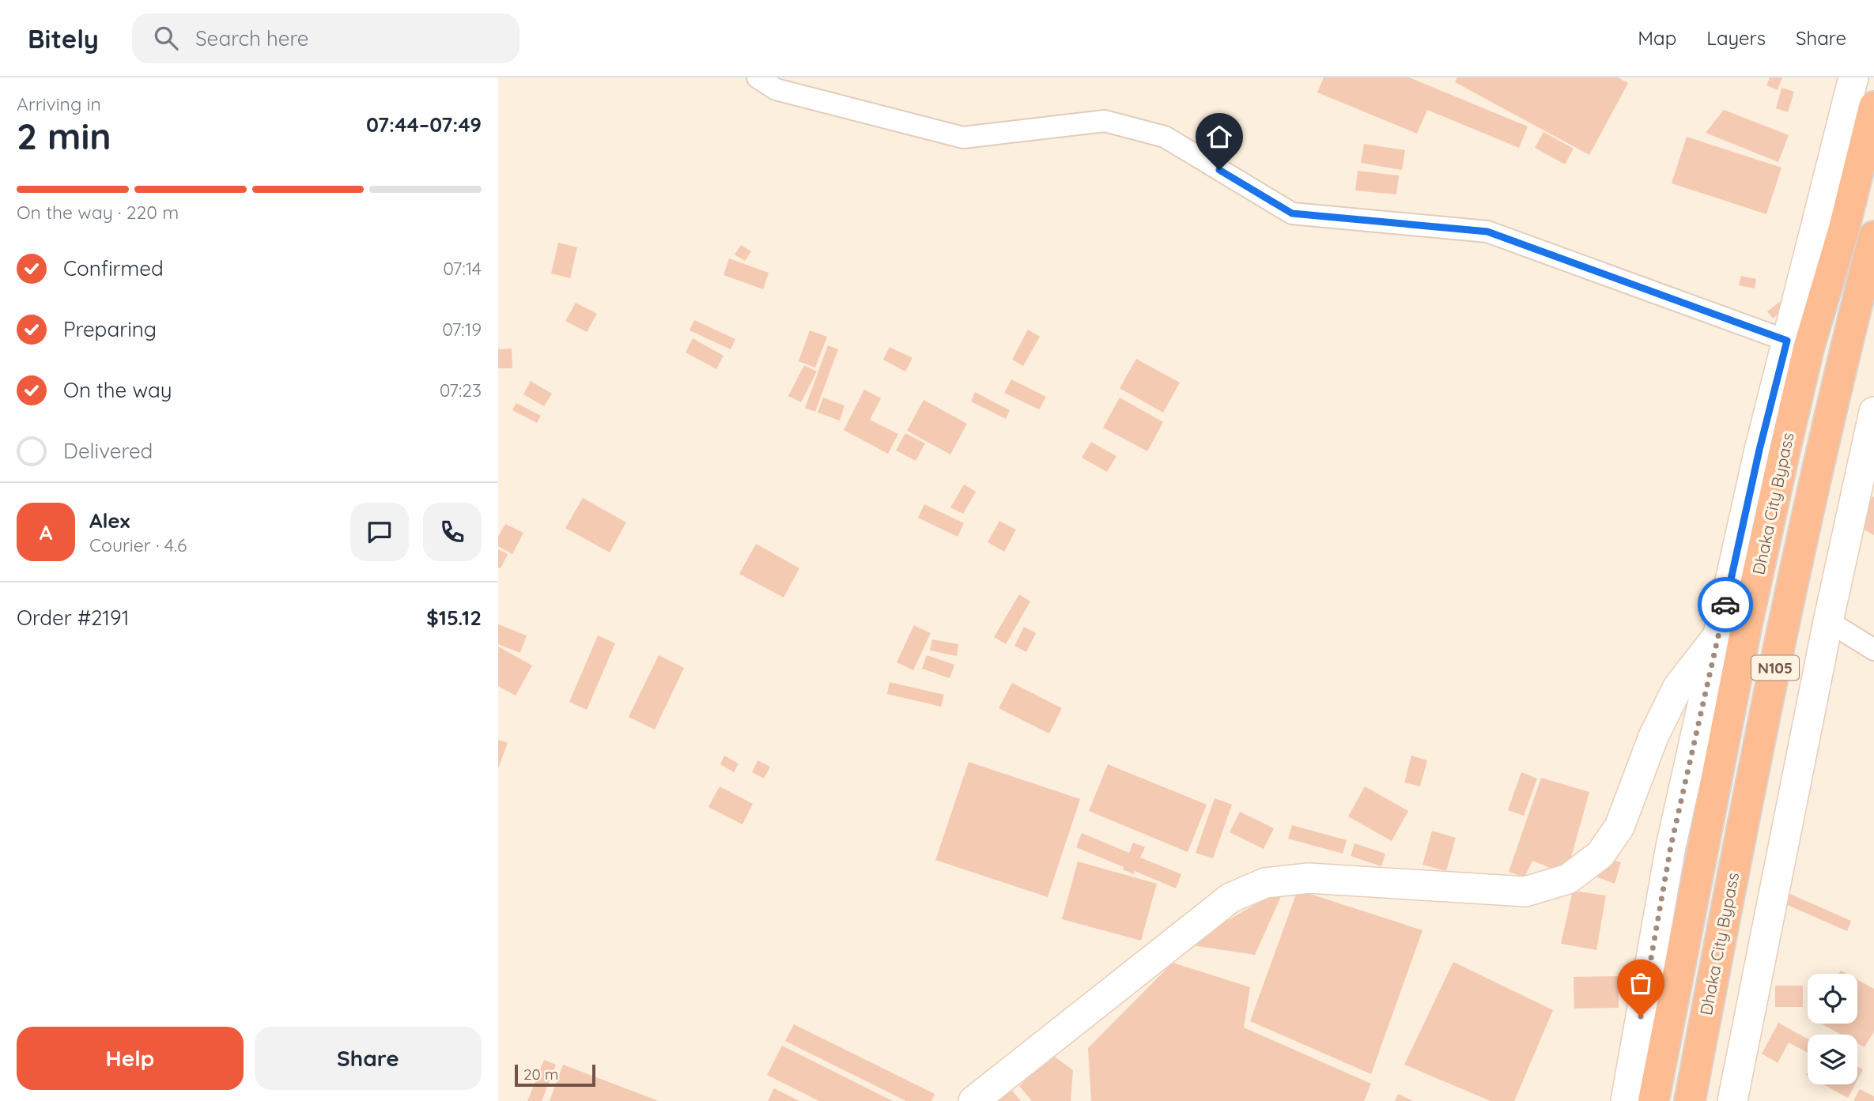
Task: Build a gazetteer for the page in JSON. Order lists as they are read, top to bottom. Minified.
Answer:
{"streets":{"highway":["Dhaka City Bypass","N105"]},"scale_bar":"20 m","page":{"header":"Bitely","search":"Search here","nav":["Map","Layers","Share"],"heading":["2 min","Arriving in","07:44–07:49"],"panel":["Alex","Courier · 4.6","Order #2191","$15.12"],"bar":"On the way · 220 m","list":[["Confirmed","07:14"],["Preparing","07:19"],["On the way","07:23"],"Delivered"],"round":"A","buttons":["Help","Share"],"scale":"20 m"}}
